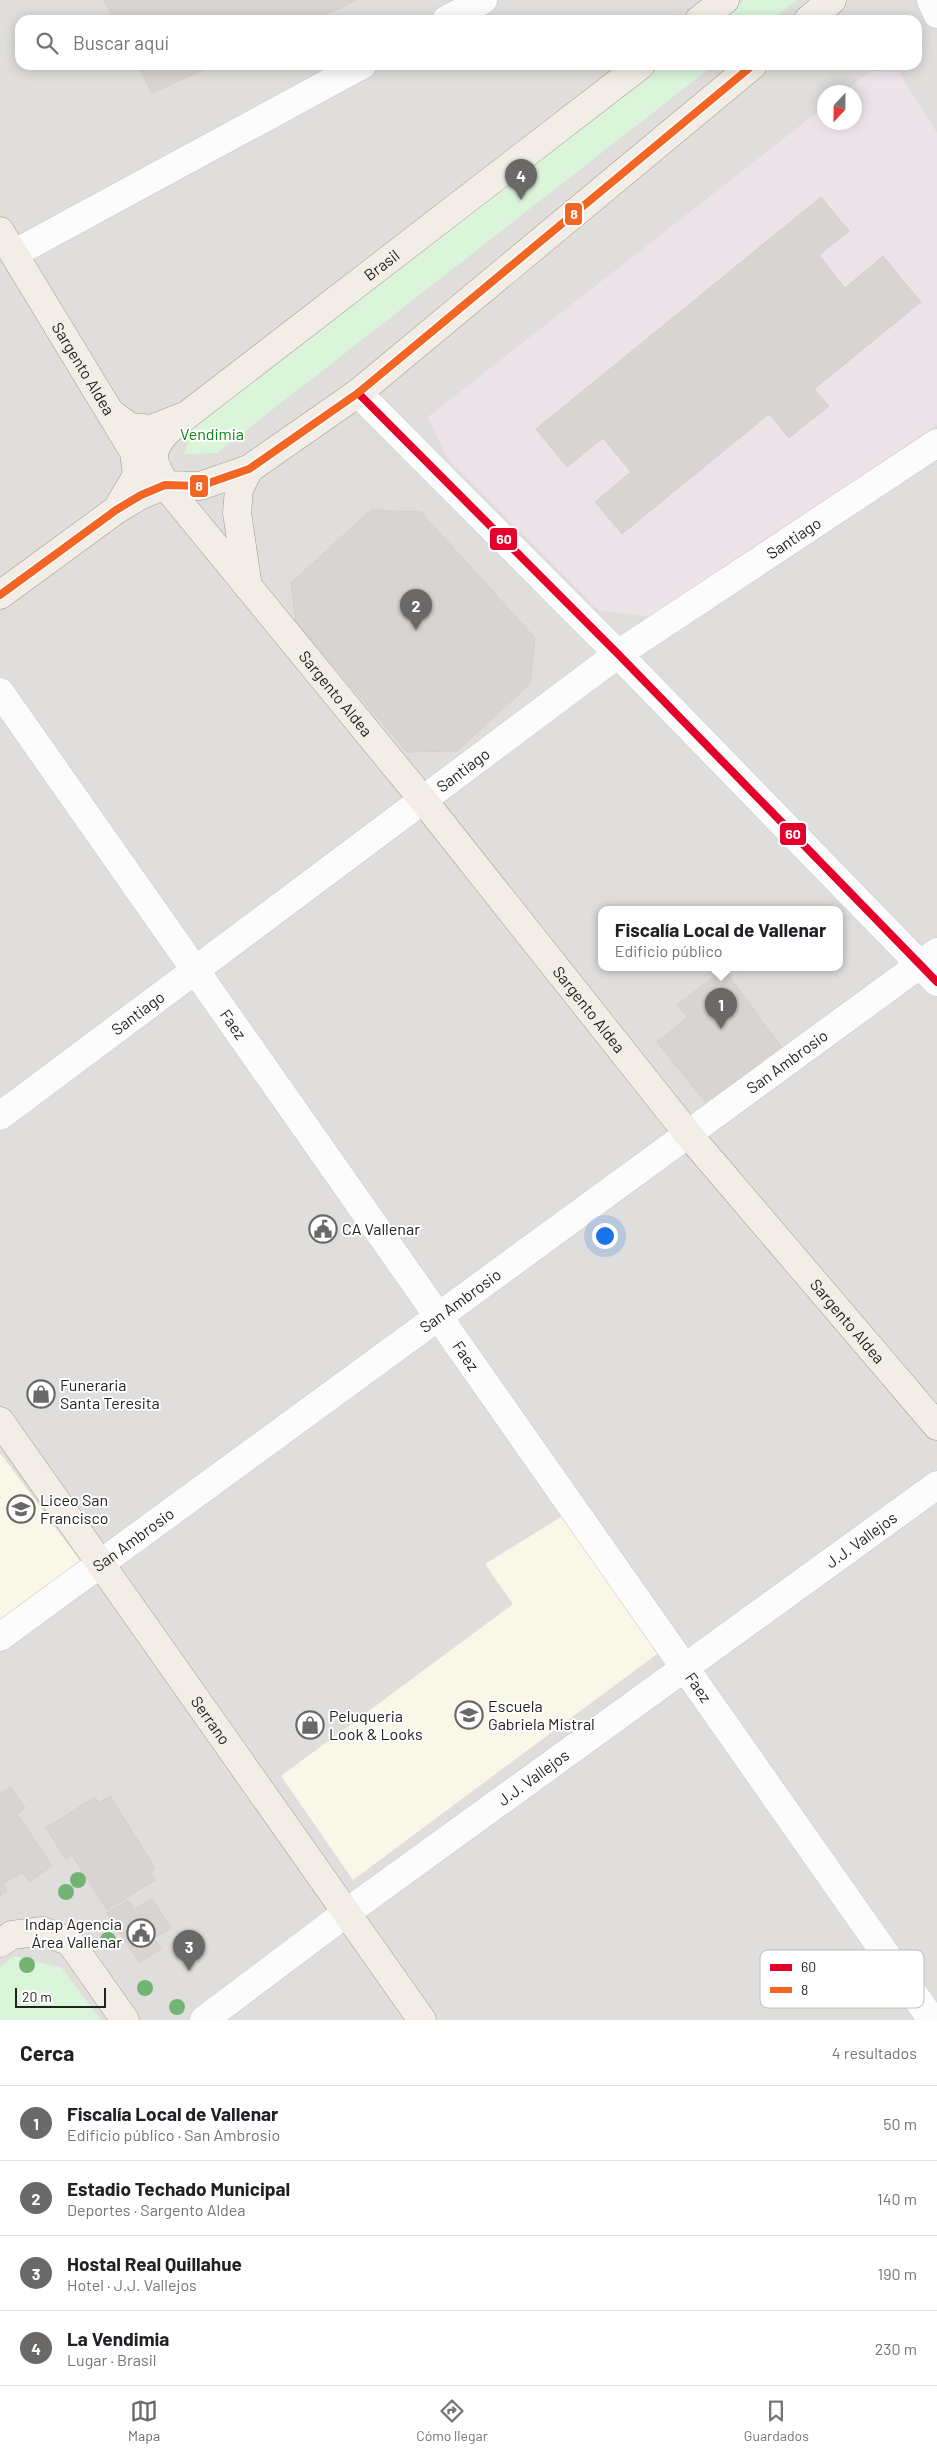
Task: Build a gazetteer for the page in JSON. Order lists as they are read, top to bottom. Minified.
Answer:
{"streets":{"main road":["Brasil","Sargento Aldea","Serrano"],"street":["Santiago","Faez","San Ambrosio","J.J. Vallejos"]},"crossings":[["Brasil","Sargento Aldea"],["Sargento Aldea","Santiago"],["Sargento Aldea","San Ambrosio"],["Santiago","Faez"],["Faez","San Ambrosio"],["Faez","J.J. Vallejos"],["San Ambrosio","Serrano"],["J.J. Vallejos","Serrano"]],"parks":["Vendimia"],"places":{"public building":["CA Vallenar","Indap Agencia Área Vallenar"],"shop":["Funeraria Santa Teresita","Peluqueria Look & Looks"],"school or university":["Liceo San Francisco","Escuela Gabriela Mistral"]},"lines":["transit line 8","transit line 60"],"legend":["60","8"],"scale_bar":"20 m","north":"bottom","page":{"search":"Buscar aquí","pins":["4","2","1","3"],"popup":["Fiscalía Local de Vallenar","Edificio público"],"scale":"20 m","heading":["Cerca","4 resultados"],"list":[{"mark":"1","name":"Fiscalía Local de Vallenar","note":"Edificio público · San Ambrosio","value":"50 m"},{"mark":"2","name":"Estadio Techado Municipal","note":"Deportes · Sargento Aldea","value":"140 m"},{"mark":"3","name":"Hostal Real Quillahue","note":"Hotel · J.J. Vallejos","value":"190 m"},{"mark":"4","name":"La Vendimia","note":"Lugar · Brasil","value":"230 m"}],"nav":["Mapa","Cómo llegar","Guardados"]}}
